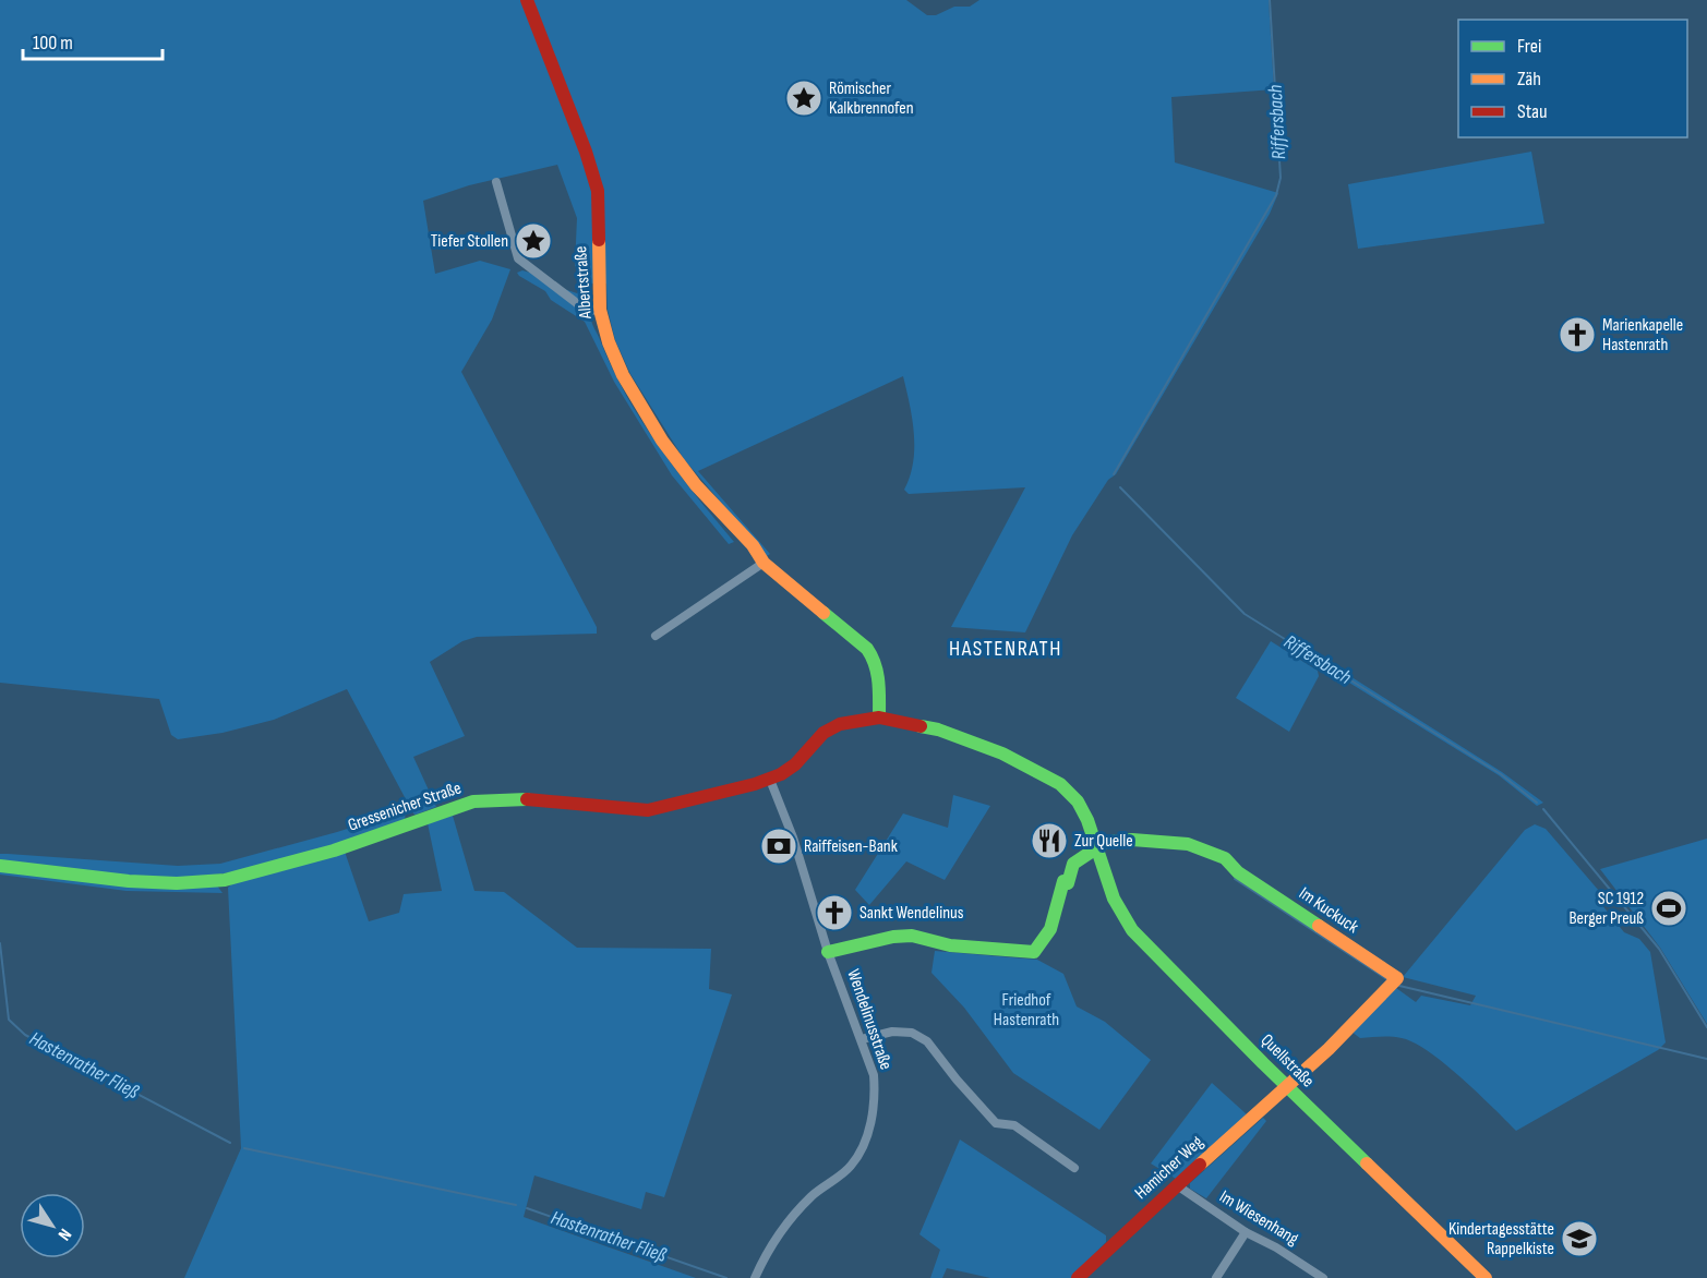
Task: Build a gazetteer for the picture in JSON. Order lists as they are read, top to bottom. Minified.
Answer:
{"streets":{"main road":["Albertstraße","Gressenicher Straße","Im Kuckuck","Quellstraße","Hamicher Weg"],"street":["Wendelinusstraße","Im Wiesenhang"]},"crossings":[["Albertstraße","Gressenicher Straße"],["Albertstraße","Quellstraße"],["Gressenicher Straße","Wendelinusstraße"],["Gressenicher Straße","Quellstraße"],["Im Kuckuck","Quellstraße"],["Im Kuckuck","Hamicher Weg"],["Quellstraße","Hamicher Weg"],["Hamicher Weg","Im Wiesenhang"]],"districts":["HASTENRATH"],"water":["Riffersbach","Hastenrather Fließ"],"parks":["Friedhof Hastenrath"],"places":{"place":["Römischer Kalkbrennofen","Tiefer Stollen"],"church":["Marienkapelle Hastenrath","Sankt Wendelinus"],"restaurant":["Zur Quelle"],"bank":["Raiffeisen-Bank"],"sports":["SC 1912 Berger Preuß"],"school or university":["Kindertagesstätte Rappelkiste"]},"legend":["Frei","Zäh","Stau"],"scale_bar":"100 m","north":"bottom right"}
